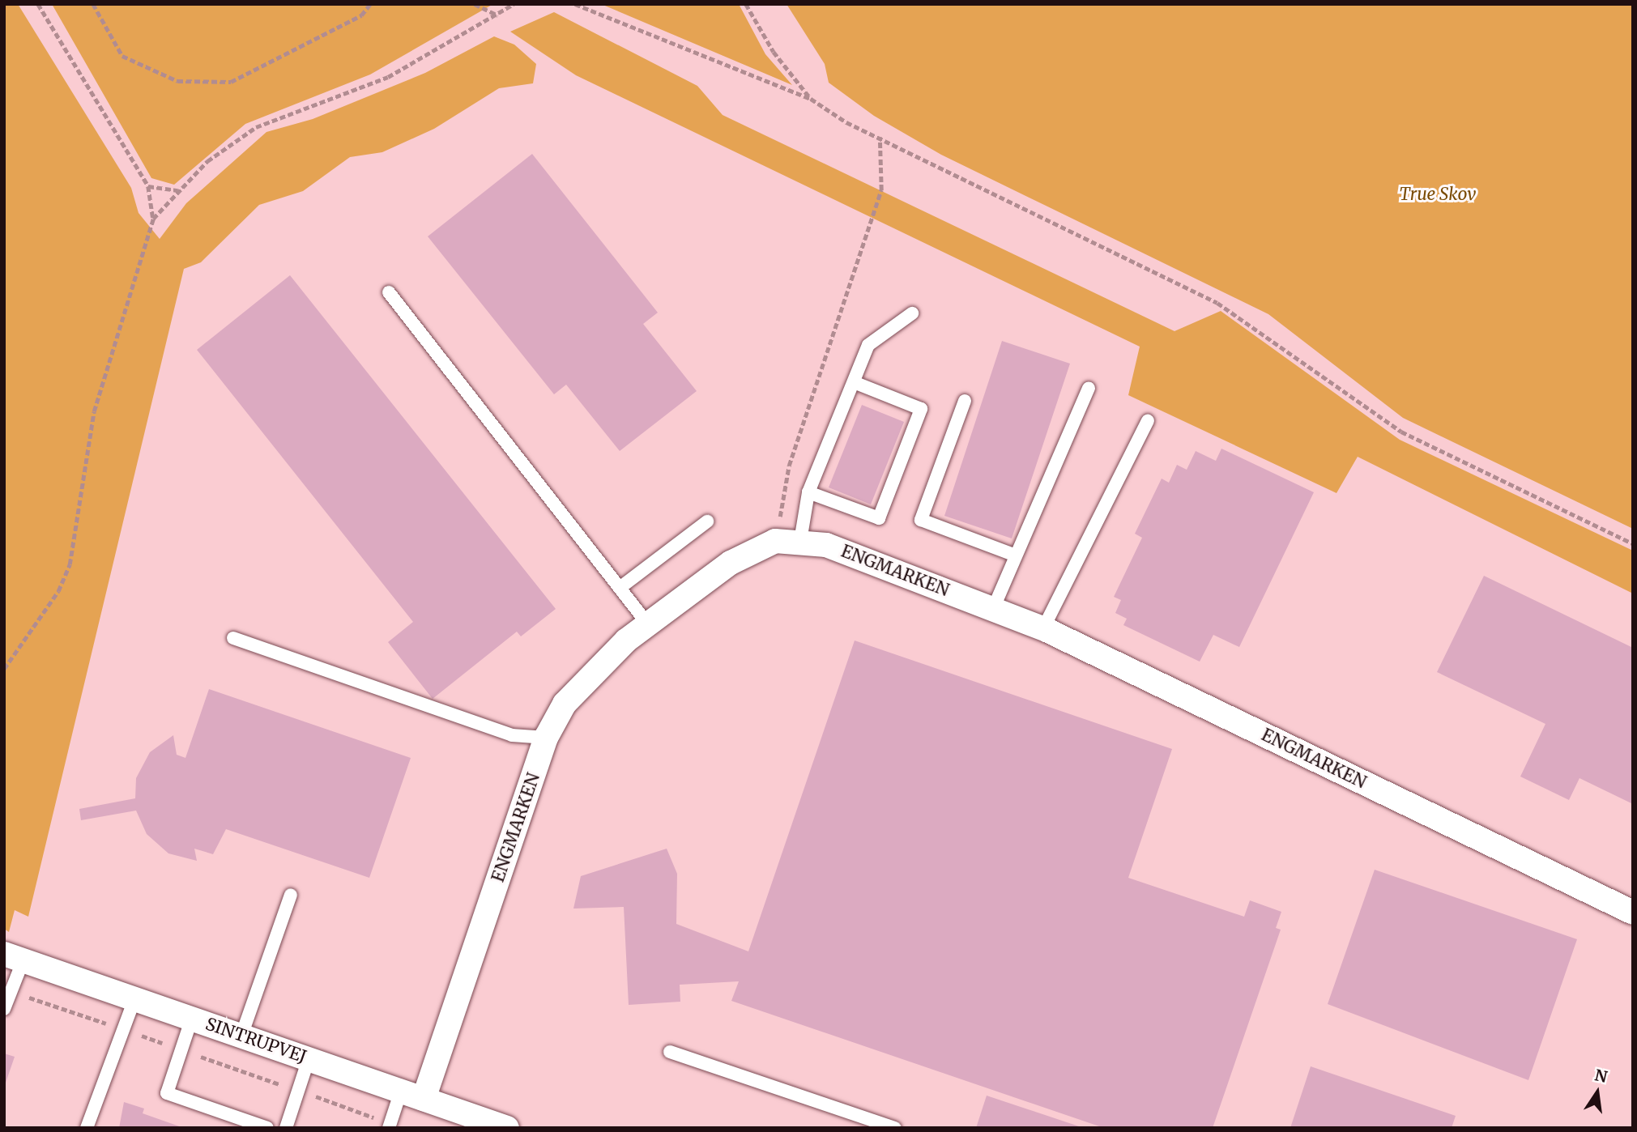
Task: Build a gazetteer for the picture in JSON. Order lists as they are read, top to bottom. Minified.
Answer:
{"streets":{"street":["ENGMARKEN","SINTRUPVEJ"]},"crossings":[["ENGMARKEN","SINTRUPVEJ"]],"parks":["True Skov"],"north":"top"}
